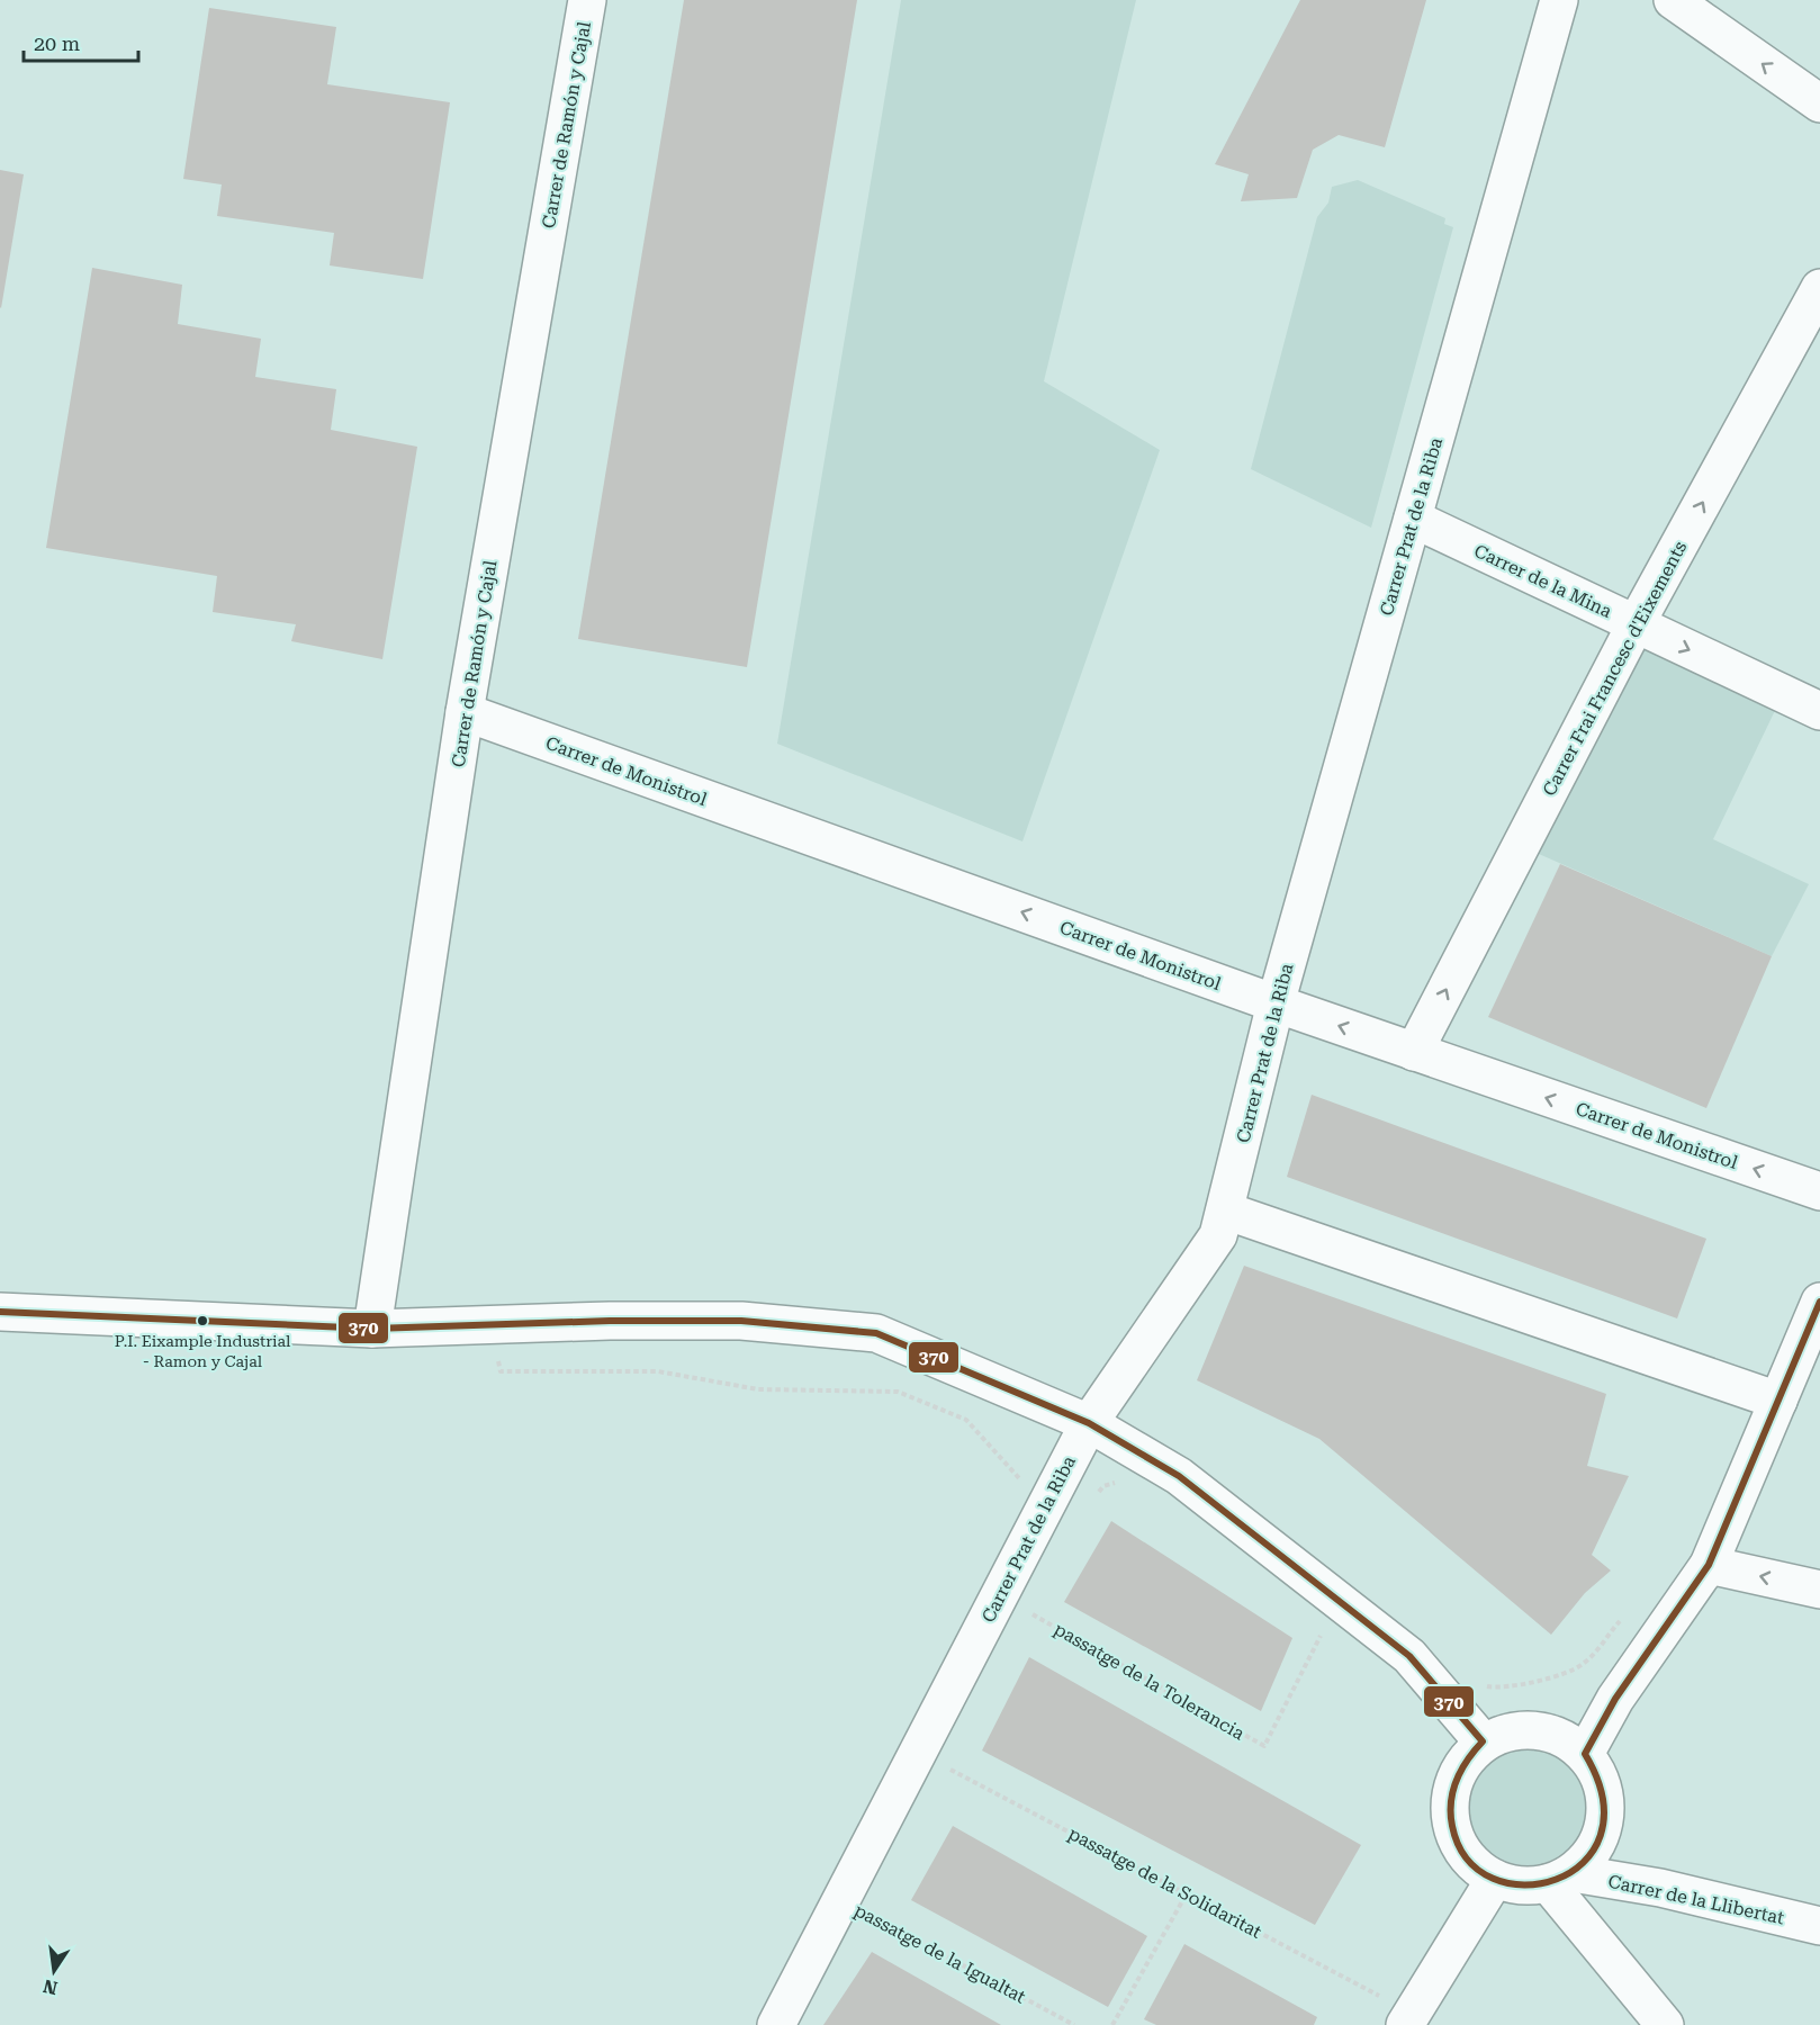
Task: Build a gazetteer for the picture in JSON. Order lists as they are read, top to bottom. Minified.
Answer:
{"streets":{"street":["Carrer de Ramón y Cajal","Carrer Prat de la Riba","Carrer de la Mina","Carrer Frai Francesc d'Eixements","Carrer de Monistrol","Carrer de la Llibertat"],"path":["passatge de la Tolerancia","passatge de la Solidaritat","passatge de la Igualtat"]},"crossings":[["Carrer de Ramón y Cajal","Carrer de Monistrol"],["Carrer Prat de la Riba","Carrer de la Mina"],["Carrer Prat de la Riba","Carrer de Monistrol"],["Carrer Prat de la Riba","passatge de la Tolerancia"],["Carrer Prat de la Riba","passatge de la Solidaritat"],["Carrer Prat de la Riba","passatge de la Igualtat"],["Carrer de la Mina","Carrer Frai Francesc d'Eixements"],["Carrer Frai Francesc d'Eixements","Carrer de Monistrol"]],"one_way":["Carrer de la Mina","Carrer Frai Francesc d'Eixements"],"places":["P.I. Eixample Industrial - Ramon y Cajal"],"lines":["transit line 370"],"scale_bar":"20 m","north":"bottom"}
